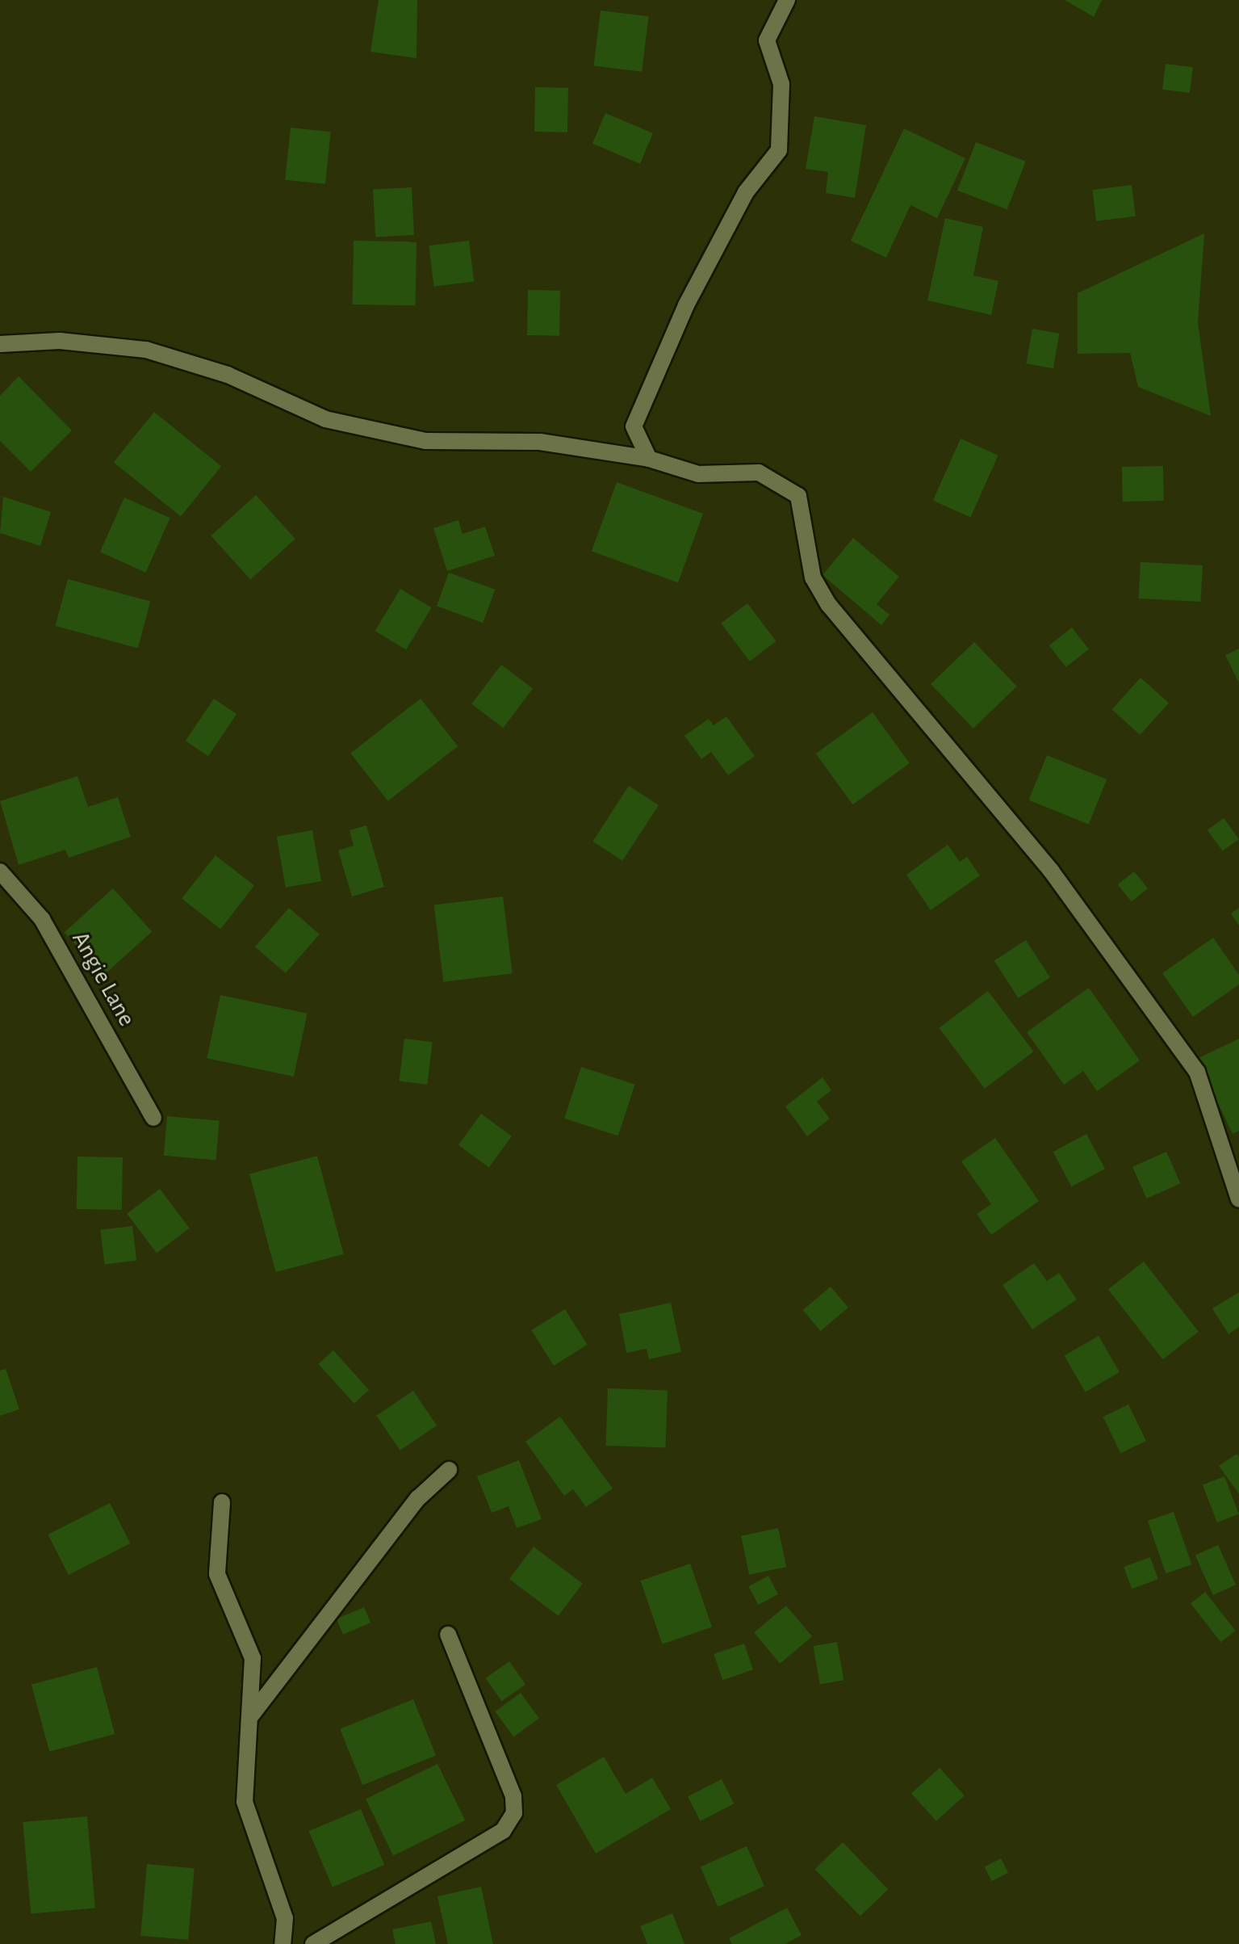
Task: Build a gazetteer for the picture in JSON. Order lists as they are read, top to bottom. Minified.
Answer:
{"streets":{"street":["Angie Lane"]}}
